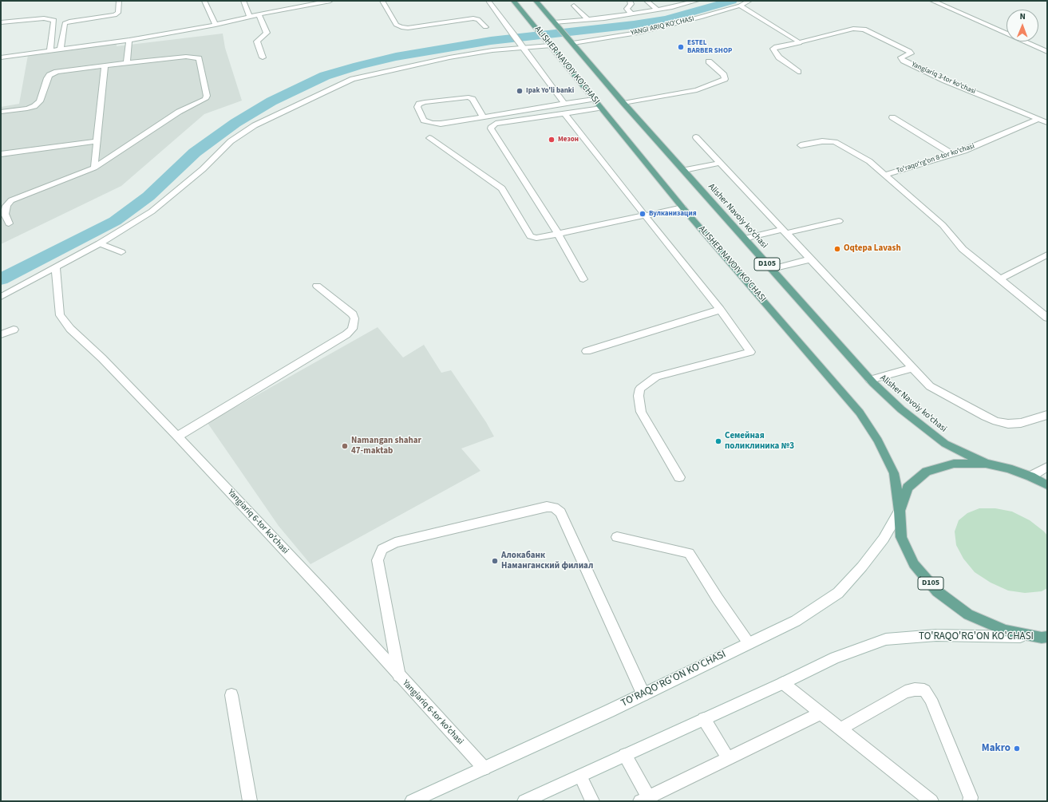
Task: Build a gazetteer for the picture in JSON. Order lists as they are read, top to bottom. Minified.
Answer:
{"streets":{"main road":["ALISHER NAVOIY KO'CHASI","Alisher Navoiy koʻchasi","D105"],"street":["YANGI ARIQ KO‘CHASI","Yangiariq 3-tor koʻchasi","Toʻraqoʻrgʻon 8-tor koʻchasi","Yangiаriq 6-tor koʼchasi","TO'RAQO'RG'ON KO'CHASI"]},"crossings":[["YANGI ARIQ KO‘CHASI","Alisher Navoiy koʻchasi"],["ALISHER NAVOIY KO'CHASI","D105"],["ALISHER NAVOIY KO'CHASI","TO'RAQO'RG'ON KO'CHASI"],["Yangiariq 3-tor koʻchasi","Toʻraqoʻrgʻon 8-tor koʻchasi"],["Alisher Navoiy koʻchasi","D105"],["D105","TO'RAQO'RG'ON KO'CHASI"],["Yangiаriq 6-tor koʼchasi","TO'RAQO'RG'ON KO'CHASI"]],"places":["ESTEL BARBER SHOP","Ipak Yo'li banki","Мезон","Вулканизация","Oqtepa Lavash","Семейная поликлиника №3","Namangan shahar 47-maktab","Алокабанк Наманганский филиал","Makro"],"north":"top"}
